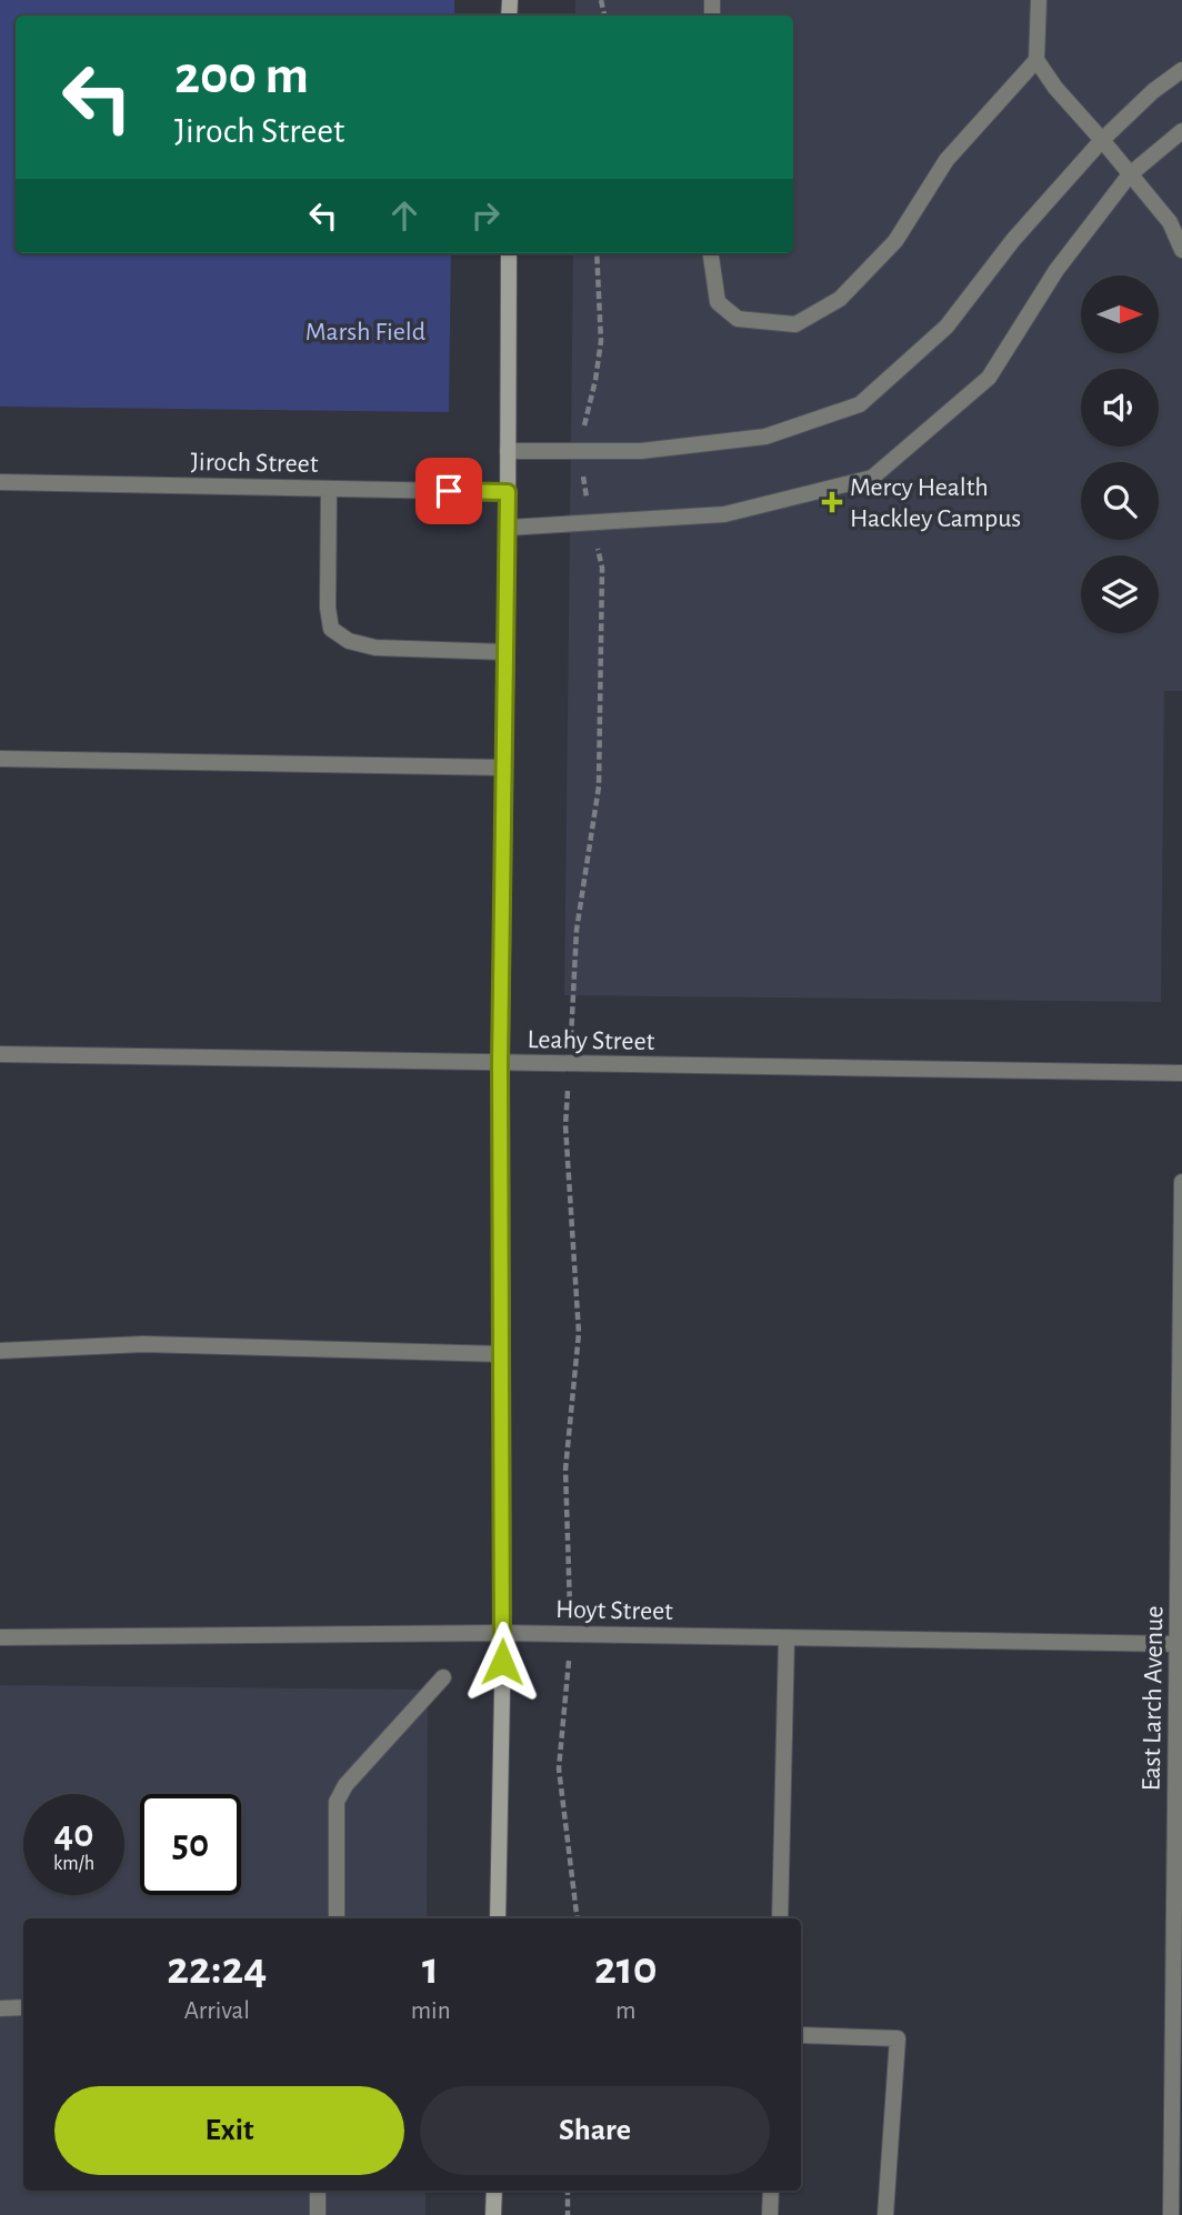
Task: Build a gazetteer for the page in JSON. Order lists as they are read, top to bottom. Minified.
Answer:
{"streets":{"street":["Jiroch Street","Leahy Street","Hoyt Street","East Larch Avenue"]},"crossings":[["Hoyt Street","East Larch Avenue"]],"parks":["Marsh Field"],"places":{"health":["Mercy Health Hackley Campus"]},"north":"right","page":{"turn":["200 m","Jiroch Street"],"speed":"40 km/h","limit":"50","eta":["22:24","Arrival","1","min","210","m"],"buttons":["Exit","Share"]}}
